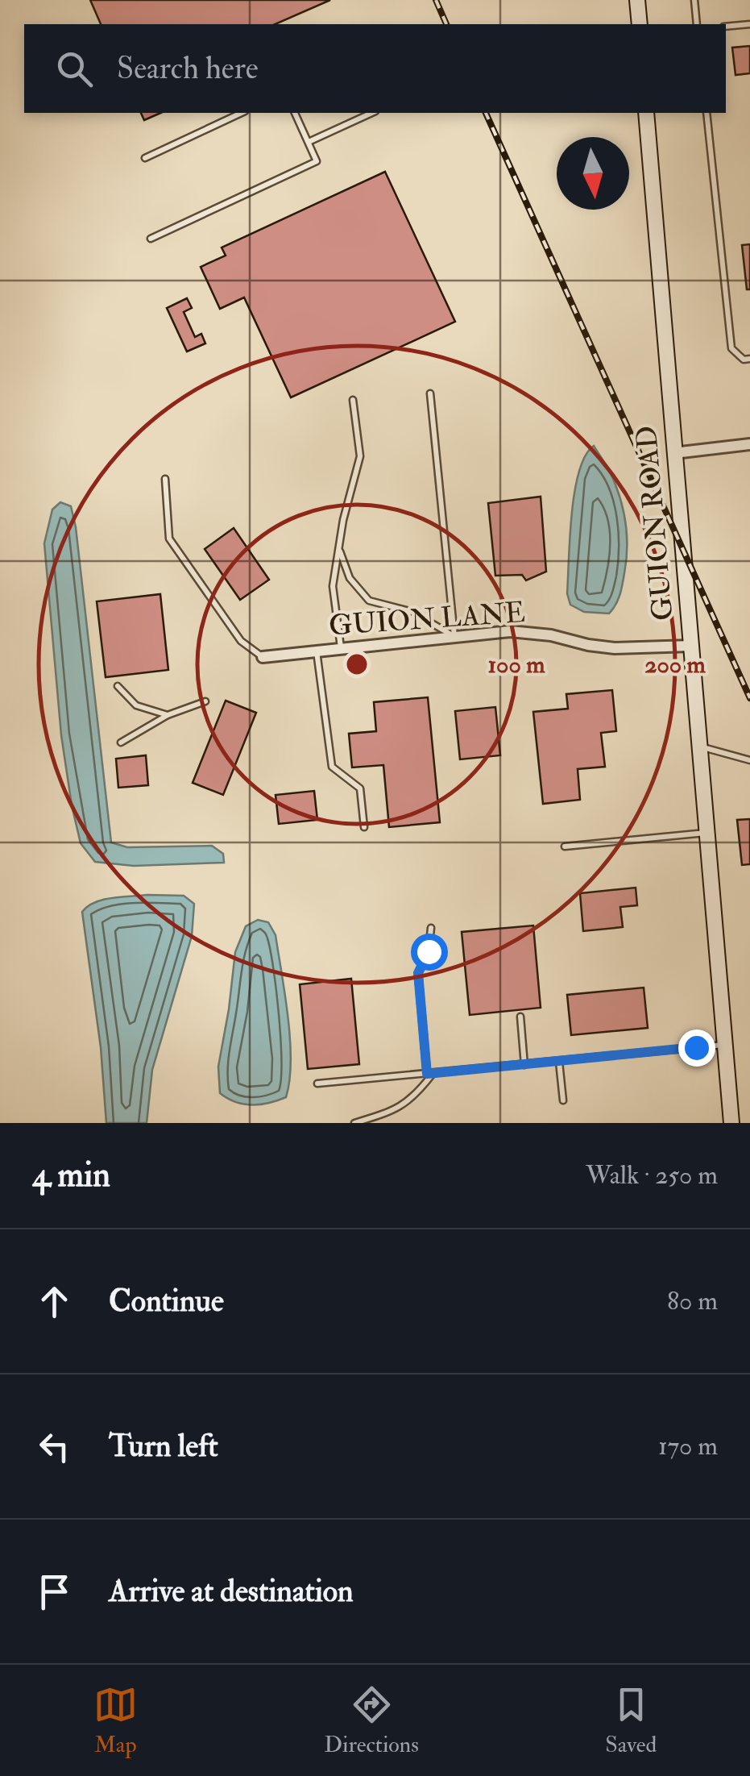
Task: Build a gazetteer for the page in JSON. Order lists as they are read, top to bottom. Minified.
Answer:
{"streets":{"street":["GUION ROAD","GUION LANE"]},"crossings":[["GUION ROAD","GUION LANE"]],"north":"bottom","page":{"search":"Search here","heading":["4 min","Walk · 250 m"],"list":[["Continue","80 m"],["Turn left","170 m"],"Arrive at destination"],"nav":["Map","Directions","Saved"]},"rings":["100 m","200 m"]}
